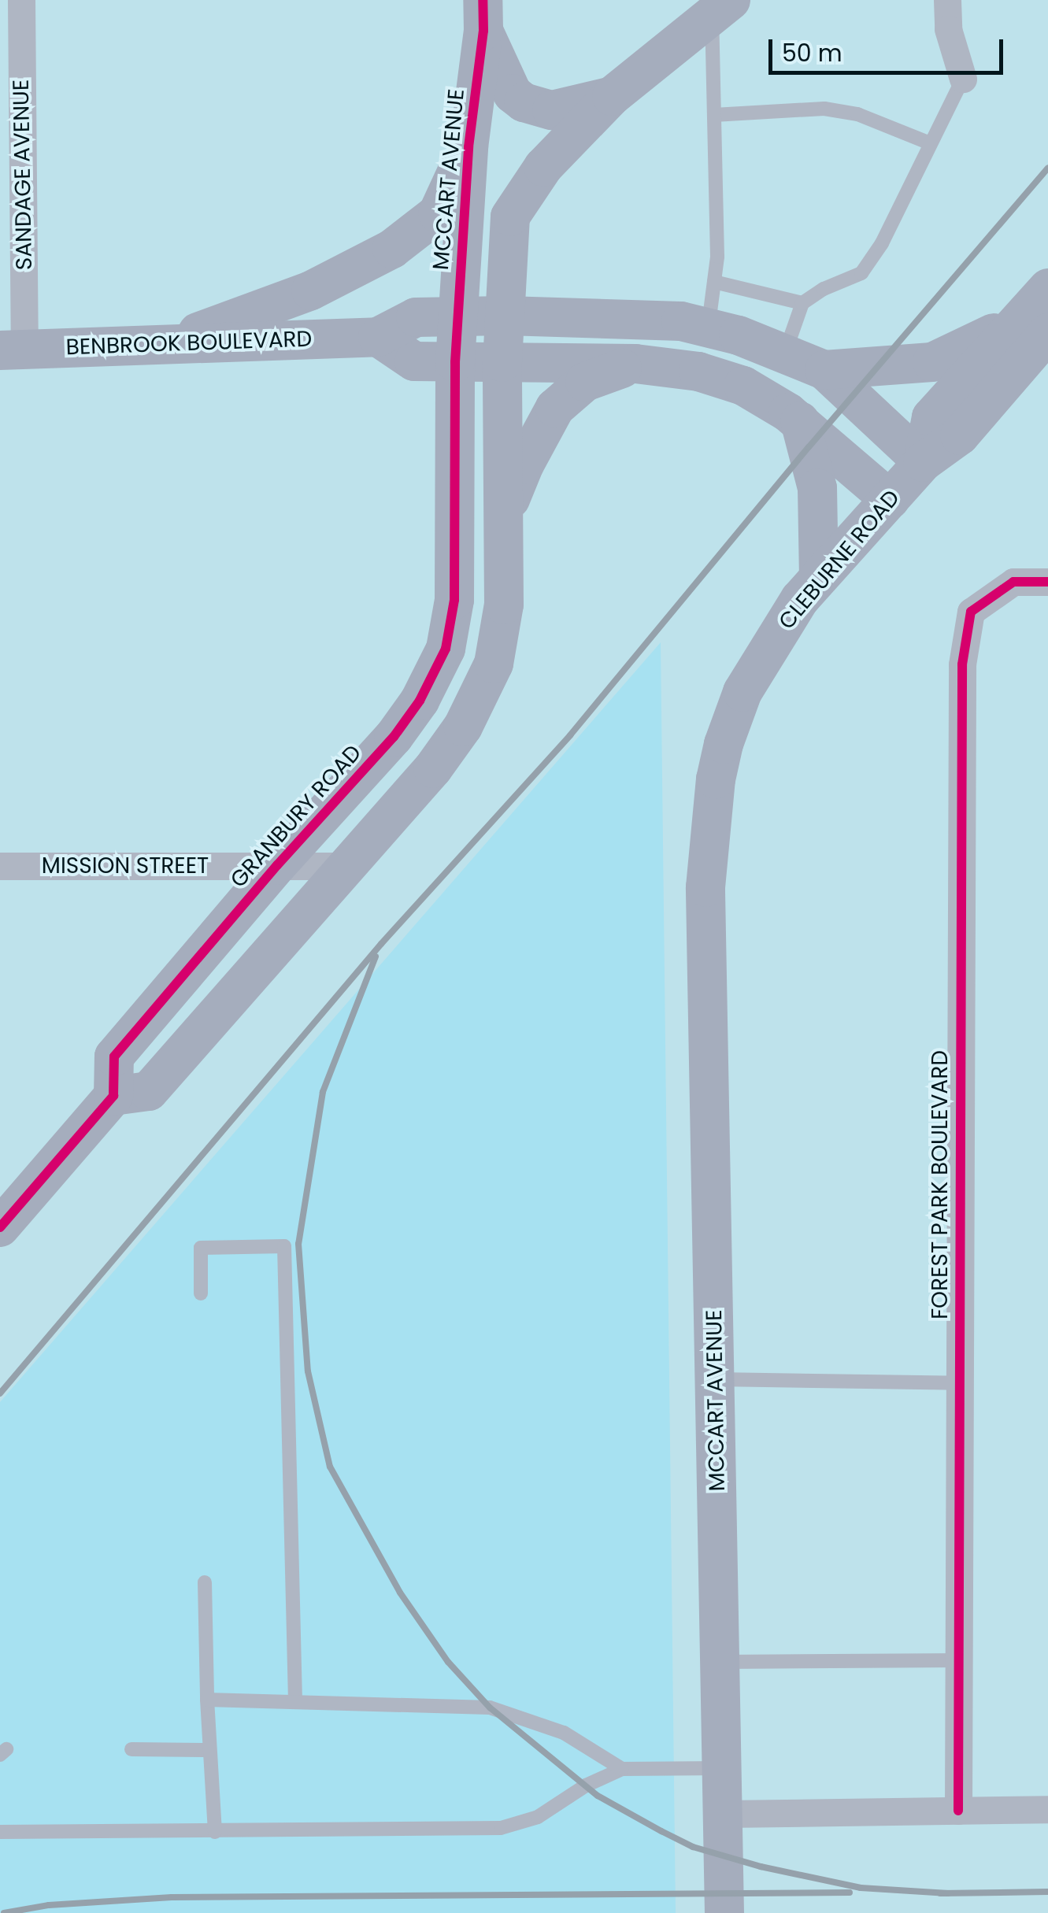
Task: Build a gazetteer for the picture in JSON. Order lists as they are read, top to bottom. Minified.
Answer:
{"streets":{"street":["SANDAGE AVENUE","MCCART AVENUE","BENBROOK BOULEVARD","CLEBURNE ROAD","GRANBURY ROAD","MISSION STREET","FOREST PARK BOULEVARD"]},"crossings":[["SANDAGE AVENUE","BENBROOK BOULEVARD"],["MCCART AVENUE","BENBROOK BOULEVARD"],["MCCART AVENUE","CLEBURNE ROAD"],["MCCART AVENUE","GRANBURY ROAD"],["BENBROOK BOULEVARD","CLEBURNE ROAD"],["GRANBURY ROAD","MISSION STREET"]],"scale_bar":"50 m"}
